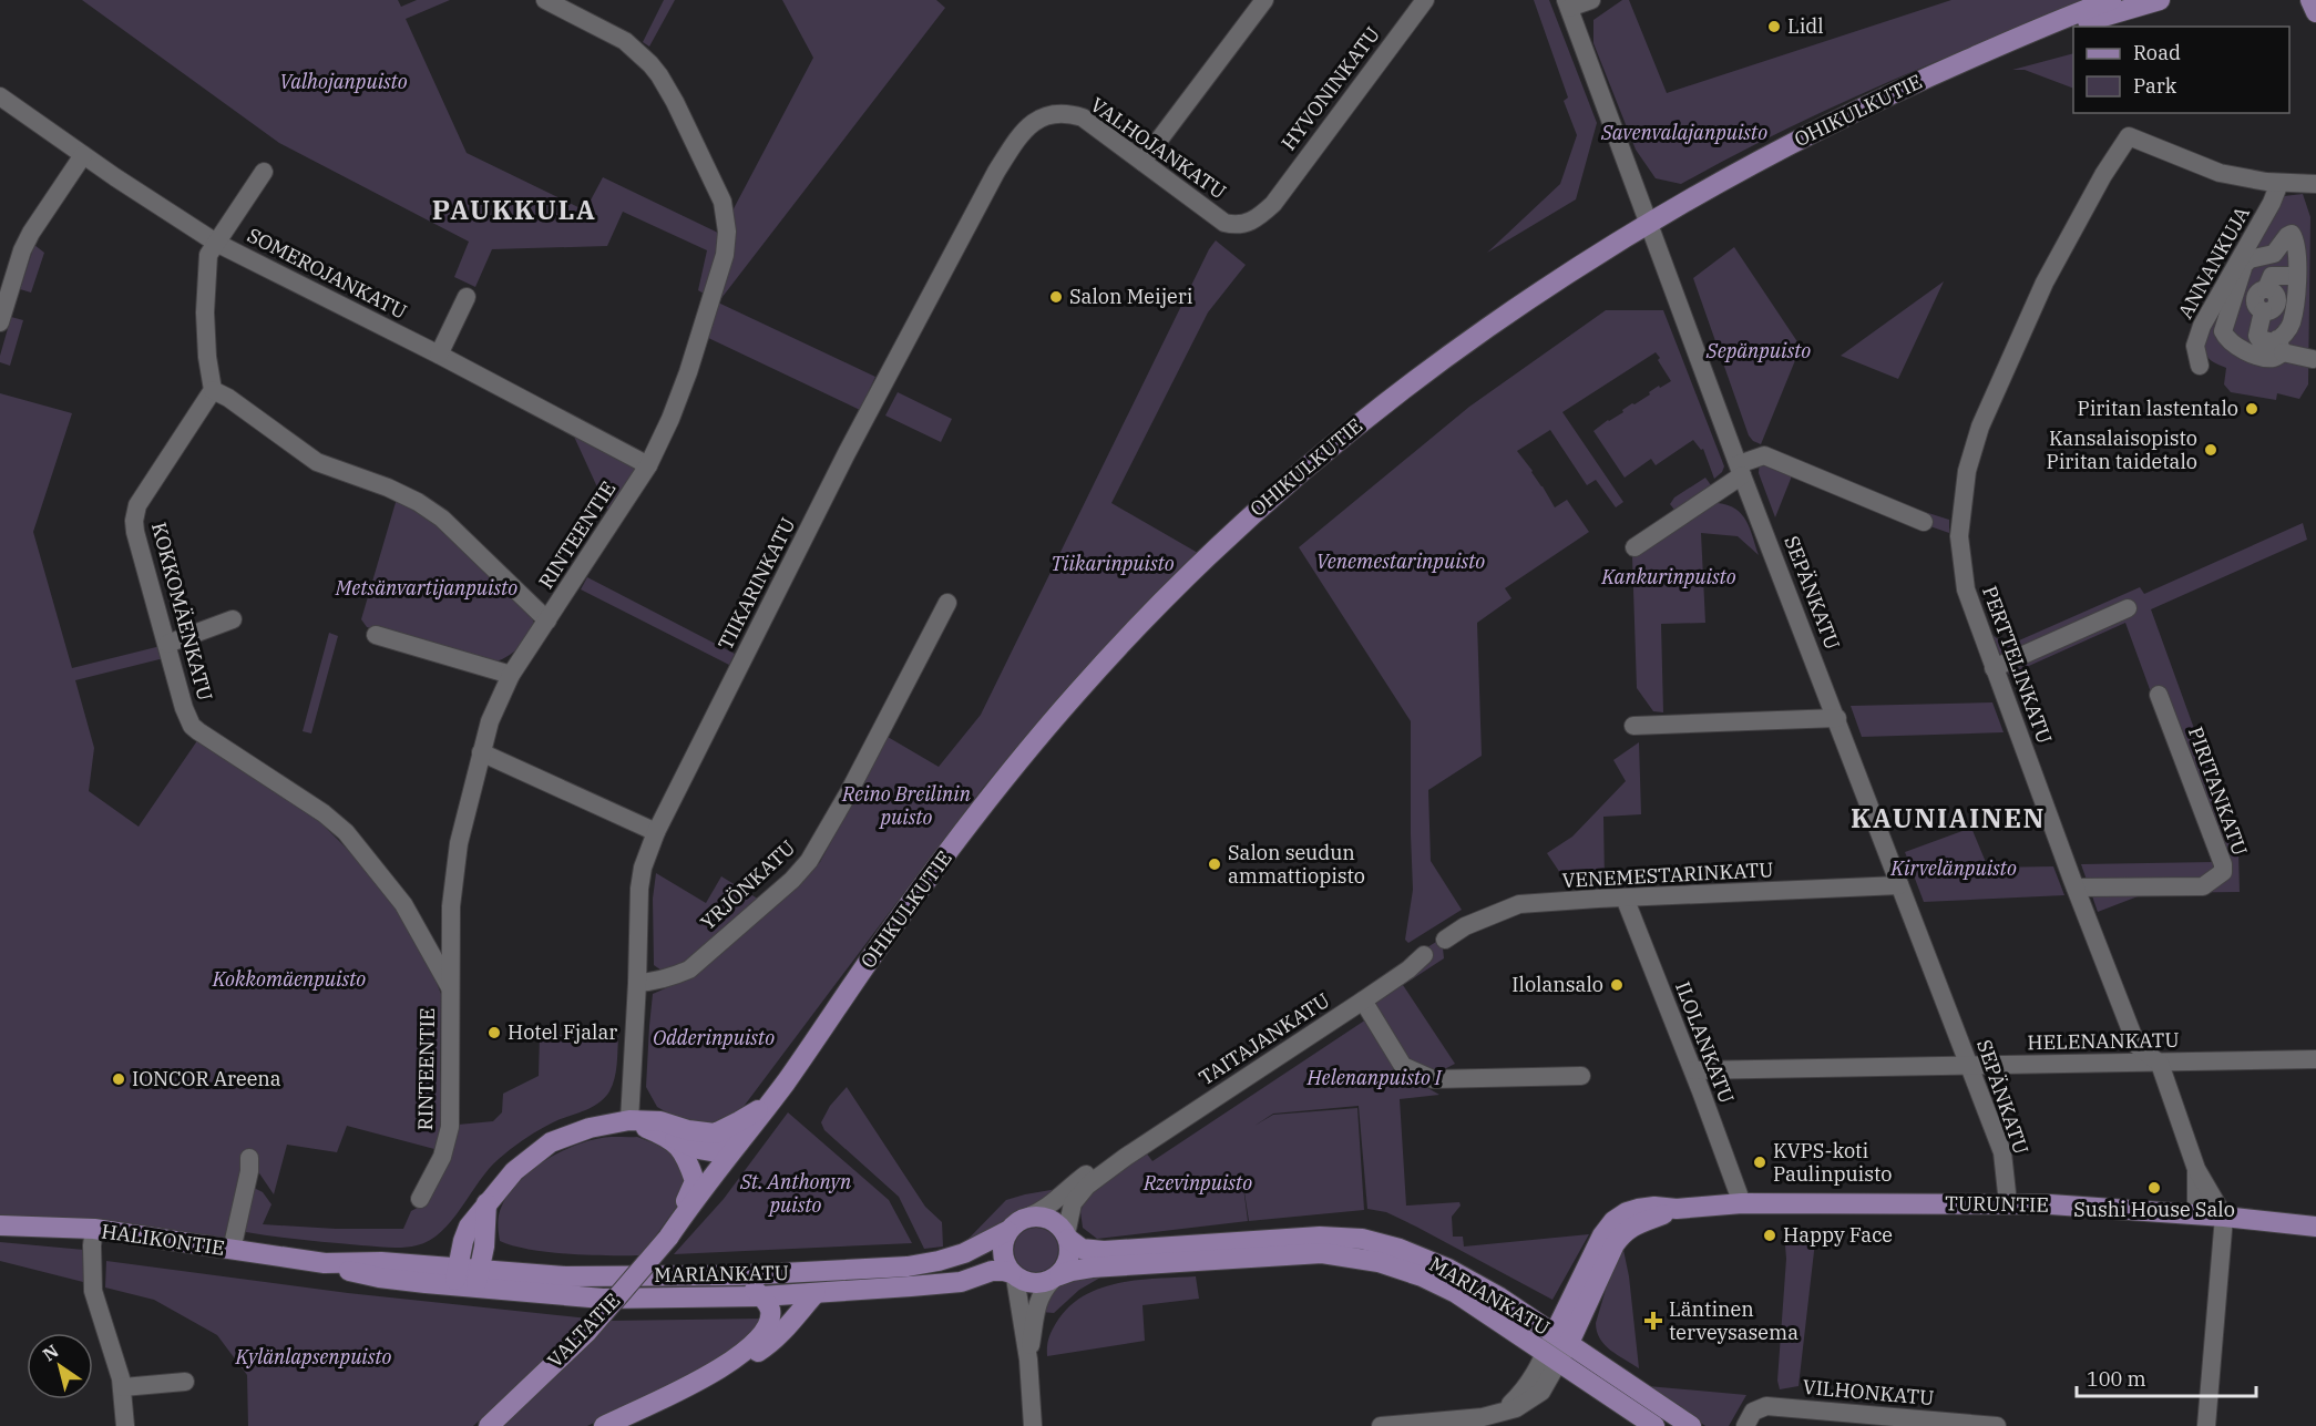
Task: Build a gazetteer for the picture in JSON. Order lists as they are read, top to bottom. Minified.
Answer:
{"streets":{"main road":["OHIKULKUTIE","TURUNTIE","HALIKONTIE","MARIANKATU","VALTATIE"],"street":["HYVONINKATU","VALHOJANKATU","ANNANKUJA","SOMEROJANKATU","RINTEENTIE","TIIKARINKATU","SEPÄNKATU","KOKKOMÄENKATU","PERTTELINKATU","PIRITANKATU","VENEMESTARINKATU","YRJÖNKATU","TAITAJANKATU","HELENANKATU","ILOLANKATU","VILHONKATU"]},"crossings":[["HYVONINKATU","VALHOJANKATU"],["OHIKULKUTIE","SEPÄNKATU"],["OHIKULKUTIE","VALTATIE"],["VALHOJANKATU","TIIKARINKATU"],["ANNANKUJA","PERTTELINKATU"],["SOMEROJANKATU","RINTEENTIE"],["RINTEENTIE","KOKKOMÄENKATU"],["TIIKARINKATU","YRJÖNKATU"],["SEPÄNKATU","VENEMESTARINKATU"],["SEPÄNKATU","HELENANKATU"],["SEPÄNKATU","TURUNTIE"],["PERTTELINKATU","PIRITANKATU"],["PERTTELINKATU","HELENANKATU"],["PERTTELINKATU","TURUNTIE"],["VENEMESTARINKATU","ILOLANKATU"],["TAITAJANKATU","MARIANKATU"],["HELENANKATU","ILOLANKATU"],["ILOLANKATU","TURUNTIE"],["TURUNTIE","MARIANKATU"],["HALIKONTIE","MARIANKATU"]],"districts":["PAUKKULA","KAUNIAINEN"],"parks":["Valhojanpuisto","Savenvalajanpuisto","Sepänpuisto","Venemestarinpuisto","Tiikarinpuisto","Kankurinpuisto","Metsänvartijanpuisto","Reino Breilinin puisto","Kirvelänpuisto","Kokkomäenpuisto","Odderinpuisto","Helenanpuisto I","St. Anthonyn puisto","Rzevinpuisto","Kylänlapsenpuisto"],"places":{"other":["Lidl","Salon Meijeri","Piritan lastentalo","Kansalaisopisto Piritan taidetalo","Salon seudun ammattiopisto","Ilolansalo","Hotel Fjalar","IONCOR Areena","KVPS-koti Paulinpuisto","Sushi House Salo","Happy Face"],"health":["Läntinen terveysasema"]},"legend":["Road","Park"],"scale_bar":"100 m","north":"top left"}
